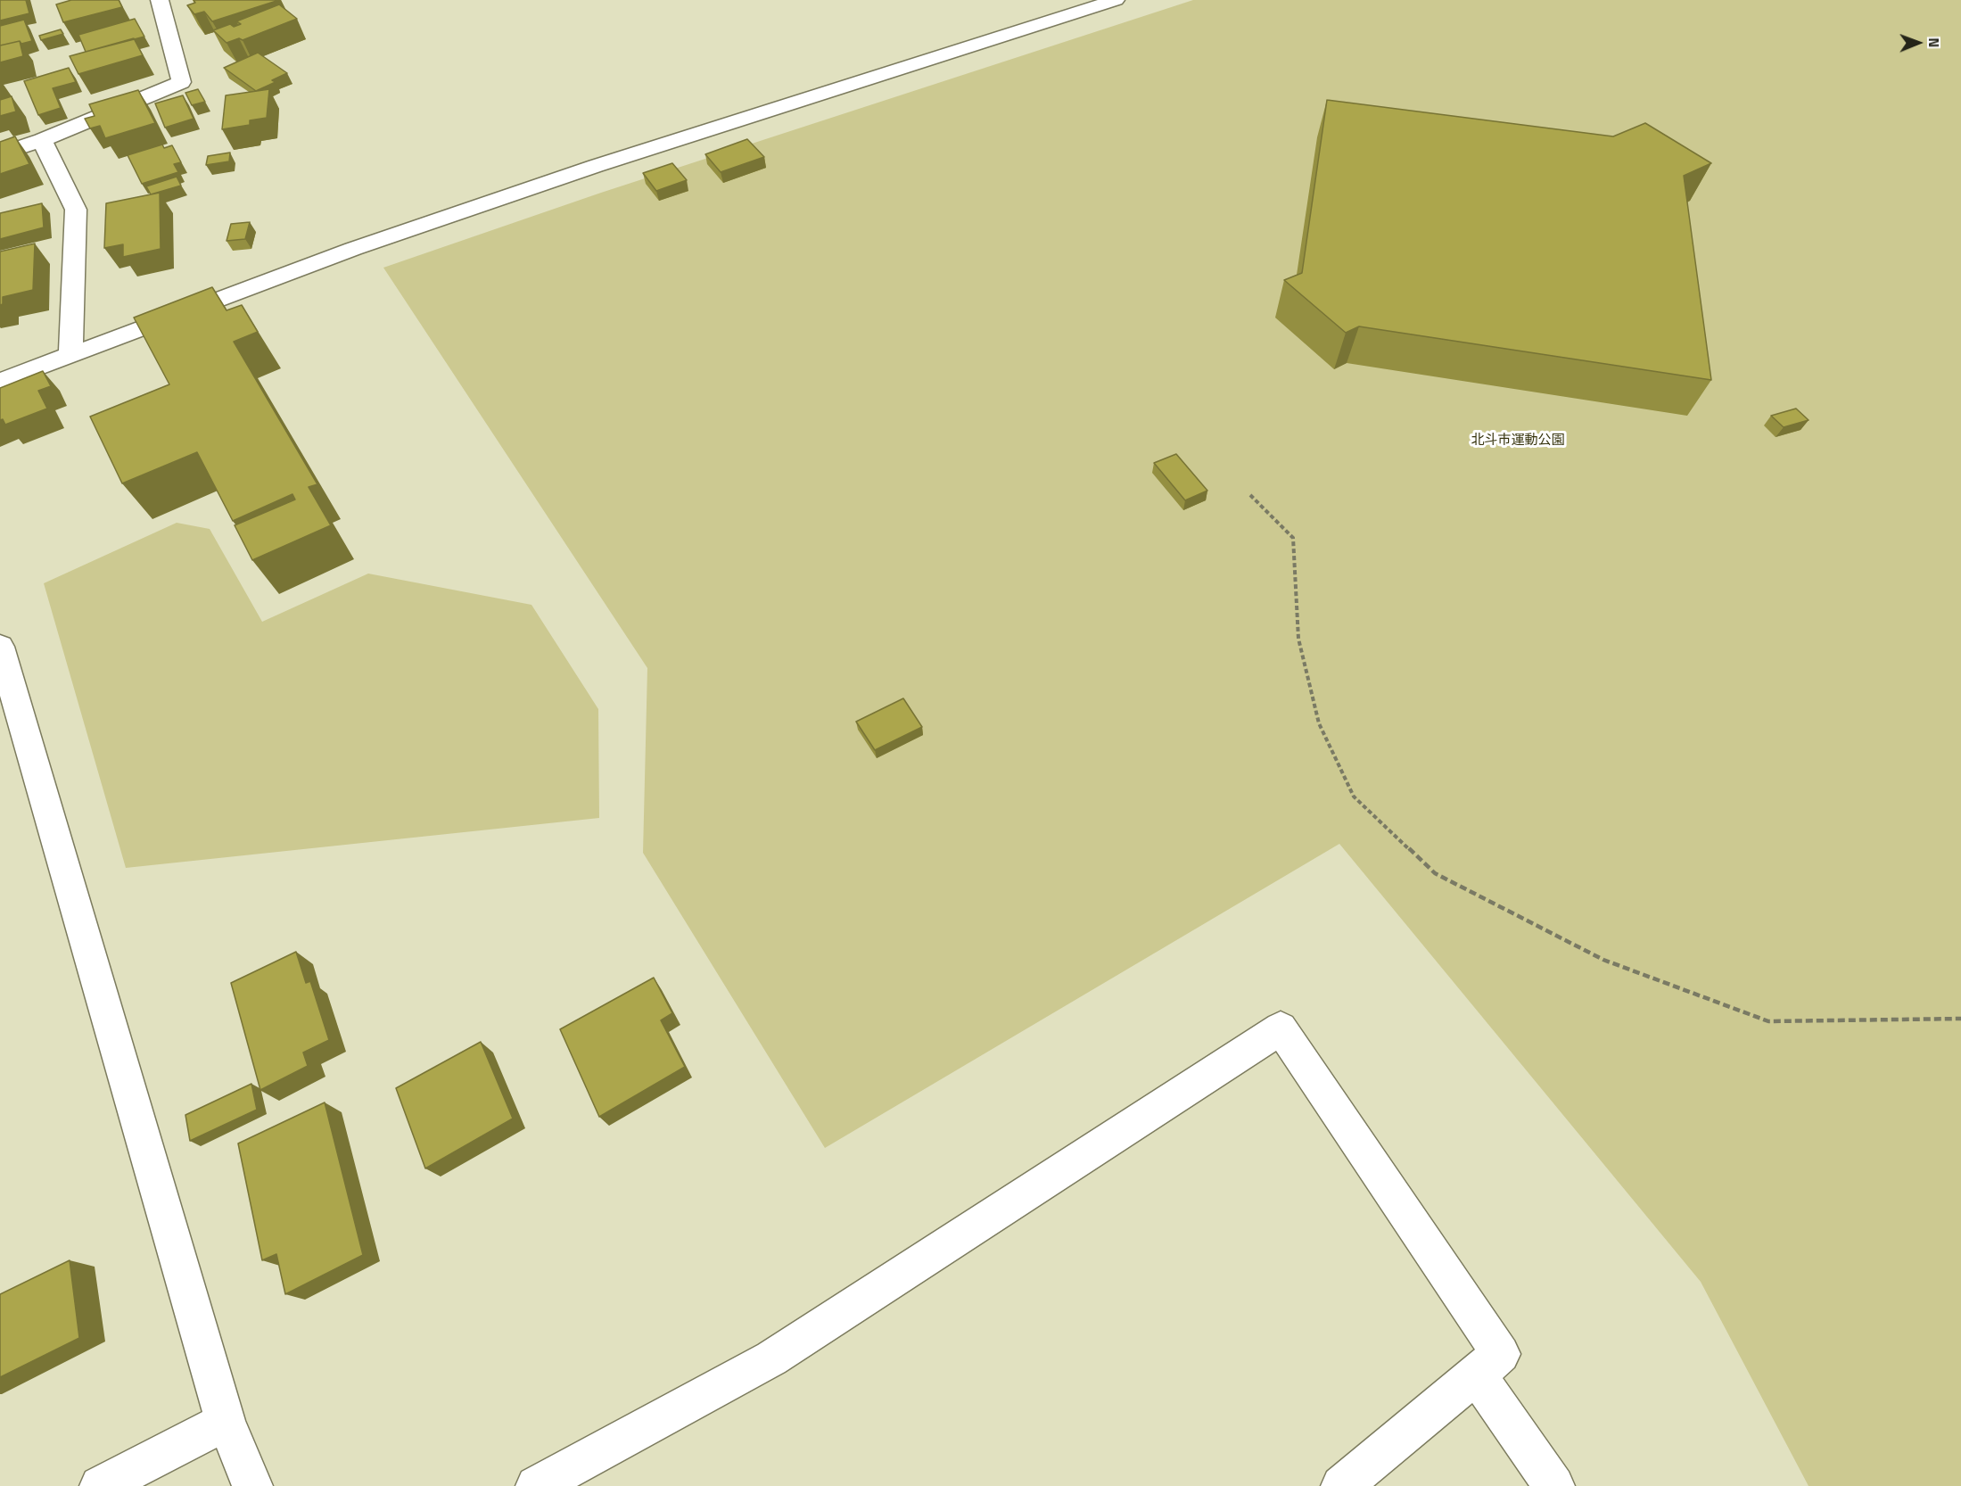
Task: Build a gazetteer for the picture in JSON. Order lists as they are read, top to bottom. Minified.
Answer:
{"parks":["北斗市運動公園"],"north":"right"}
